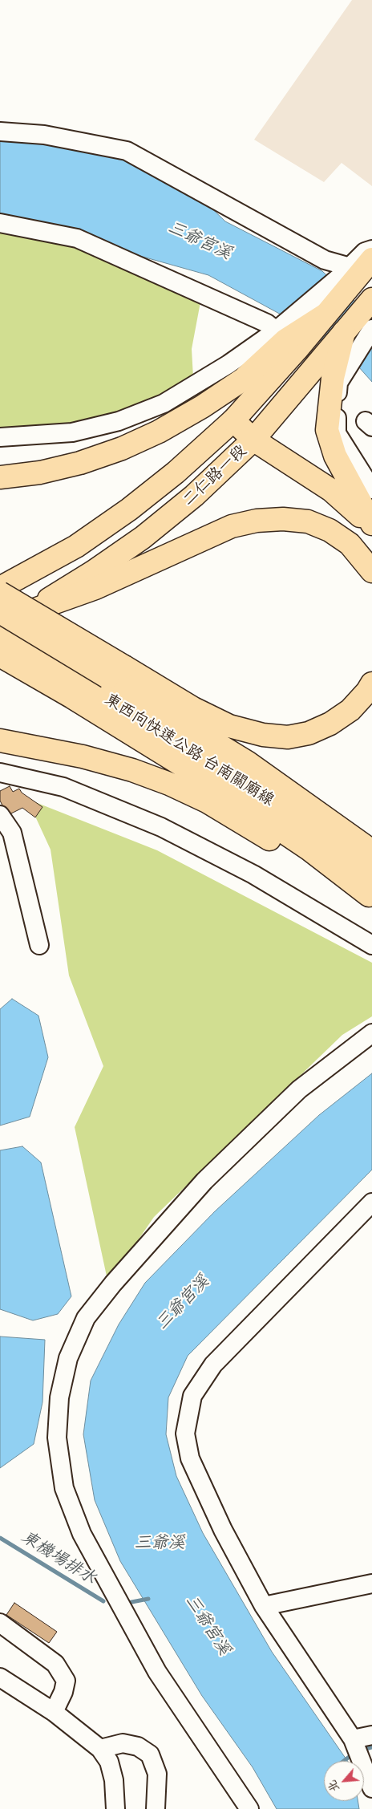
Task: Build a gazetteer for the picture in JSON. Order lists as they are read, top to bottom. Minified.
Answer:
{"streets":{"main road":["二仁路一段","東西向快速公路 台南關廟線"]},"water":["三爺宮溪","三爺溪","東機場排水"],"north":"bottom left"}
